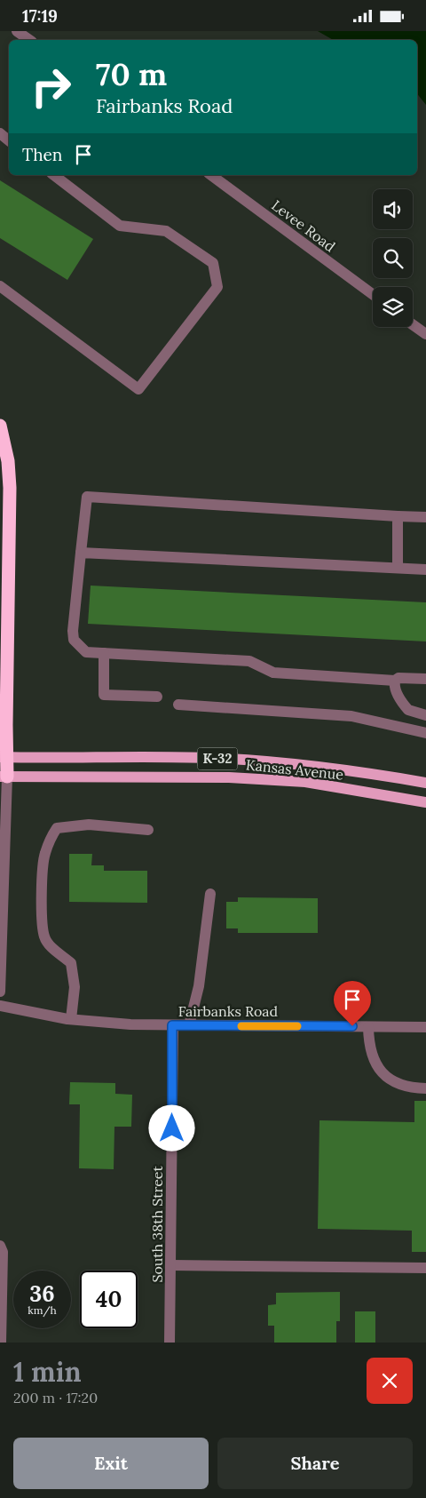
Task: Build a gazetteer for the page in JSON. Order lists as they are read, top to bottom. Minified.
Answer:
{"streets":{"main road":["K-32","Kansas Avenue"],"street":["Levee Road","Fairbanks Road","South 38th Street"]},"crossings":[["Fairbanks Road","South 38th Street"]],"page":{"status":"17:19","turn":["70 m","Fairbanks Road"],"then":"Then","speed":"36 km/h","limit":"40","heading":["1 min","200 m · 17:20"],"buttons":["Exit","Share"]}}
